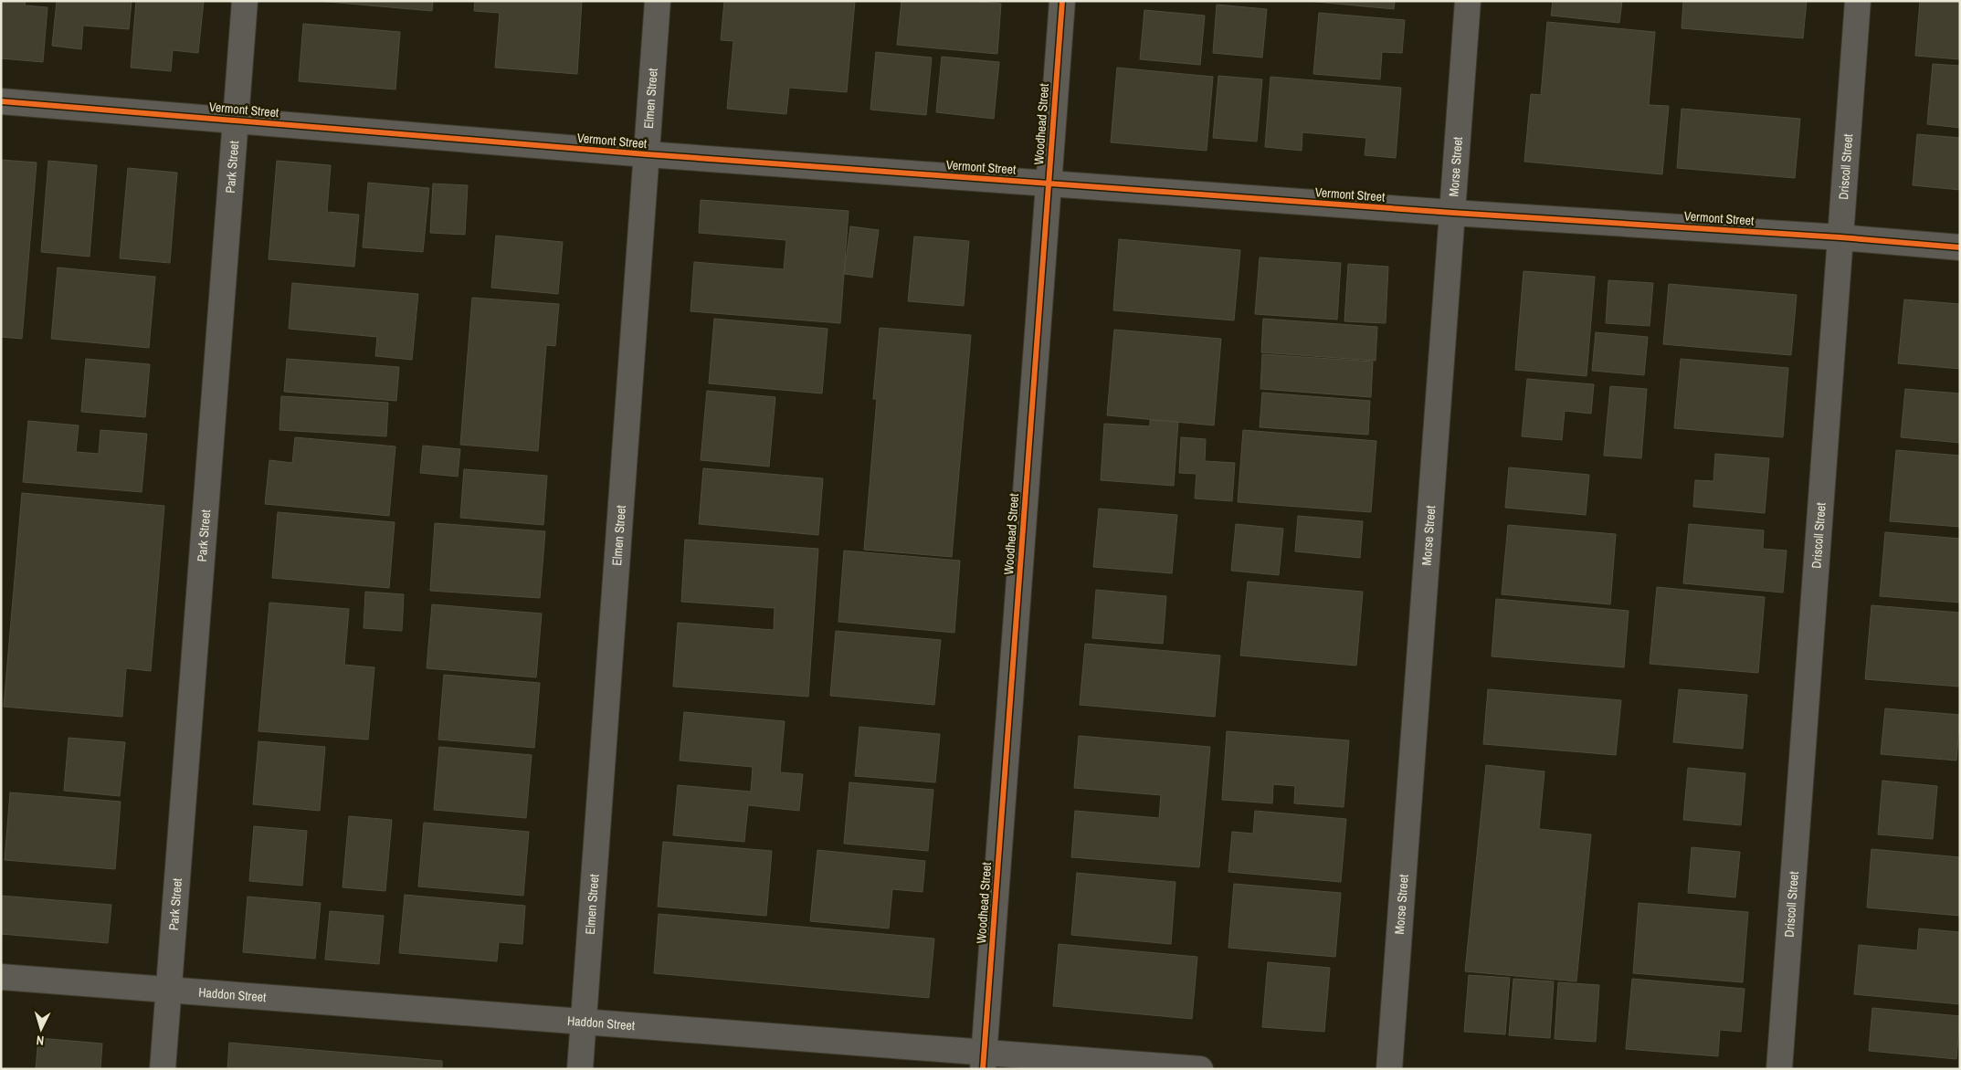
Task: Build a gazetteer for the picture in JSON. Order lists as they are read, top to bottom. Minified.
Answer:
{"streets":{"street":["Elmen Street","Vermont Street","Woodhead Street","Park Street","Morse Street","Driscoll Street","Haddon Street"]},"crossings":[["Elmen Street","Vermont Street"],["Elmen Street","Haddon Street"],["Vermont Street","Woodhead Street"],["Vermont Street","Park Street"],["Vermont Street","Morse Street"],["Vermont Street","Driscoll Street"],["Woodhead Street","Haddon Street"],["Park Street","Haddon Street"]],"north":"bottom"}
